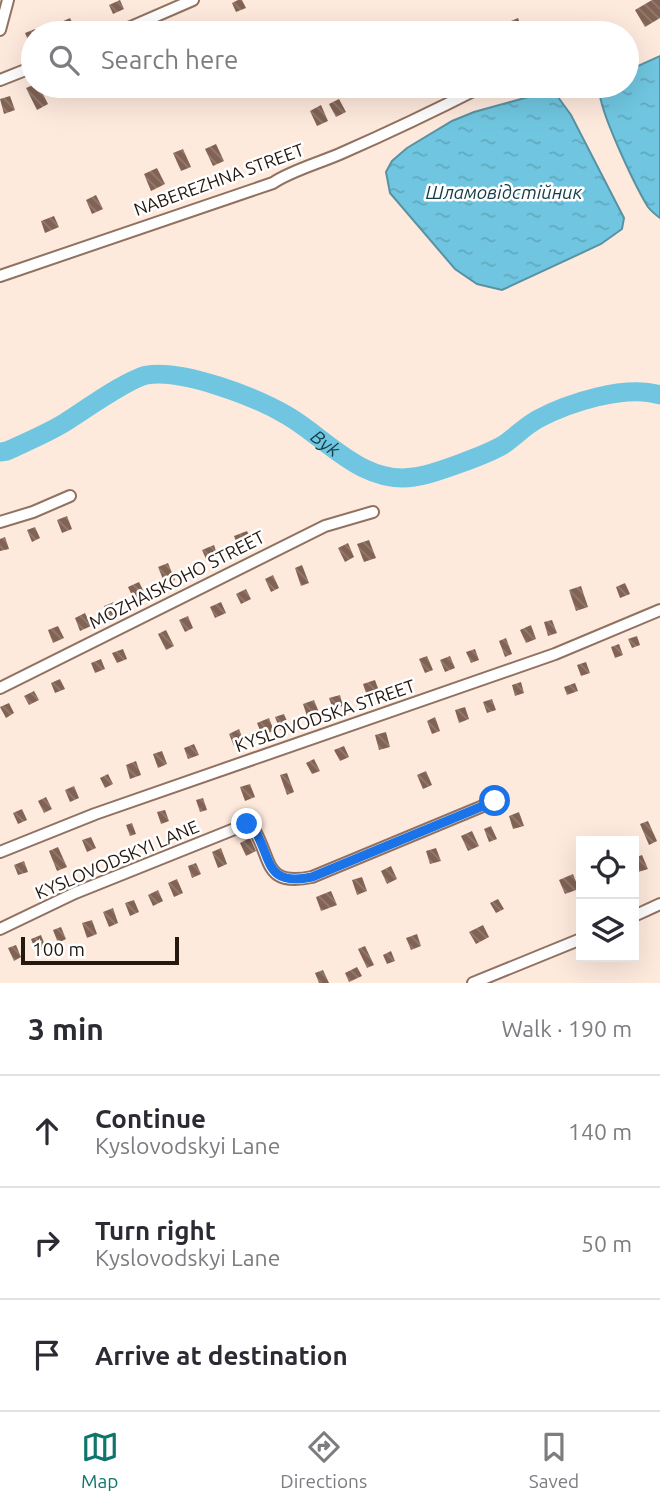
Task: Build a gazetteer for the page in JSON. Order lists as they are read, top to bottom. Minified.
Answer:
{"streets":{"street":["NABEREZHNA STREET","MOZHAISKOHO STREET","KYSLOVODSKA STREET","KYSLOVODSKYI LANE"]},"water":["Шламовідстійник","Byk"],"scale_bar":"100 m","page":{"search":"Search here","scale":"100 m","heading":["3 min","Walk · 190 m"],"list":[["Continue","Kyslovodskyi Lane","140 m"],["Turn right","Kyslovodskyi Lane","50 m"],"Arrive at destination"],"nav":["Map","Directions","Saved"]}}
